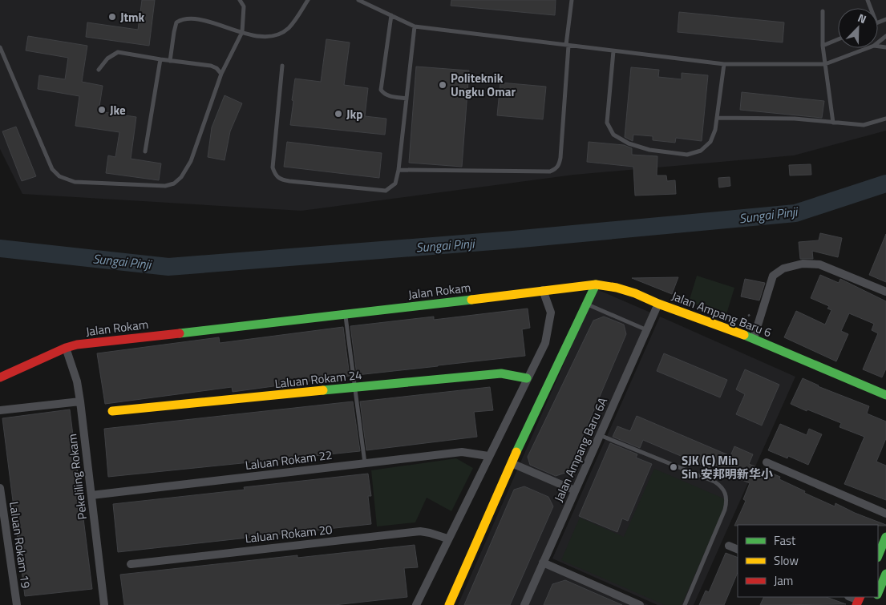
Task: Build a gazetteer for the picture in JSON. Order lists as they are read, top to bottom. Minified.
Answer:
{"streets":{"main road":["Jalan Rokam","Jalan Ampang Baru 6","Laluan Rokam 24"],"street":["Jalan Ampang Baru 6A","Laluan Rokam 22","Pekeliling Rokam","Laluan Rokam 20","Laluan Rokam 19"]},"crossings":[["Jalan Rokam","Jalan Ampang Baru 6"],["Jalan Rokam","Pekeliling Rokam"],["Jalan Ampang Baru 6","Jalan Ampang Baru 6A"],["Laluan Rokam 22","Pekeliling Rokam"]],"water":["Sungai Pinji"],"places":["Jtmk","Politeknik Ungku Omar","Jke","Jkp","SJK (C) Min Sin 安邦明新华小"],"legend":["Fast","Slow","Jam"],"north":"top right"}
